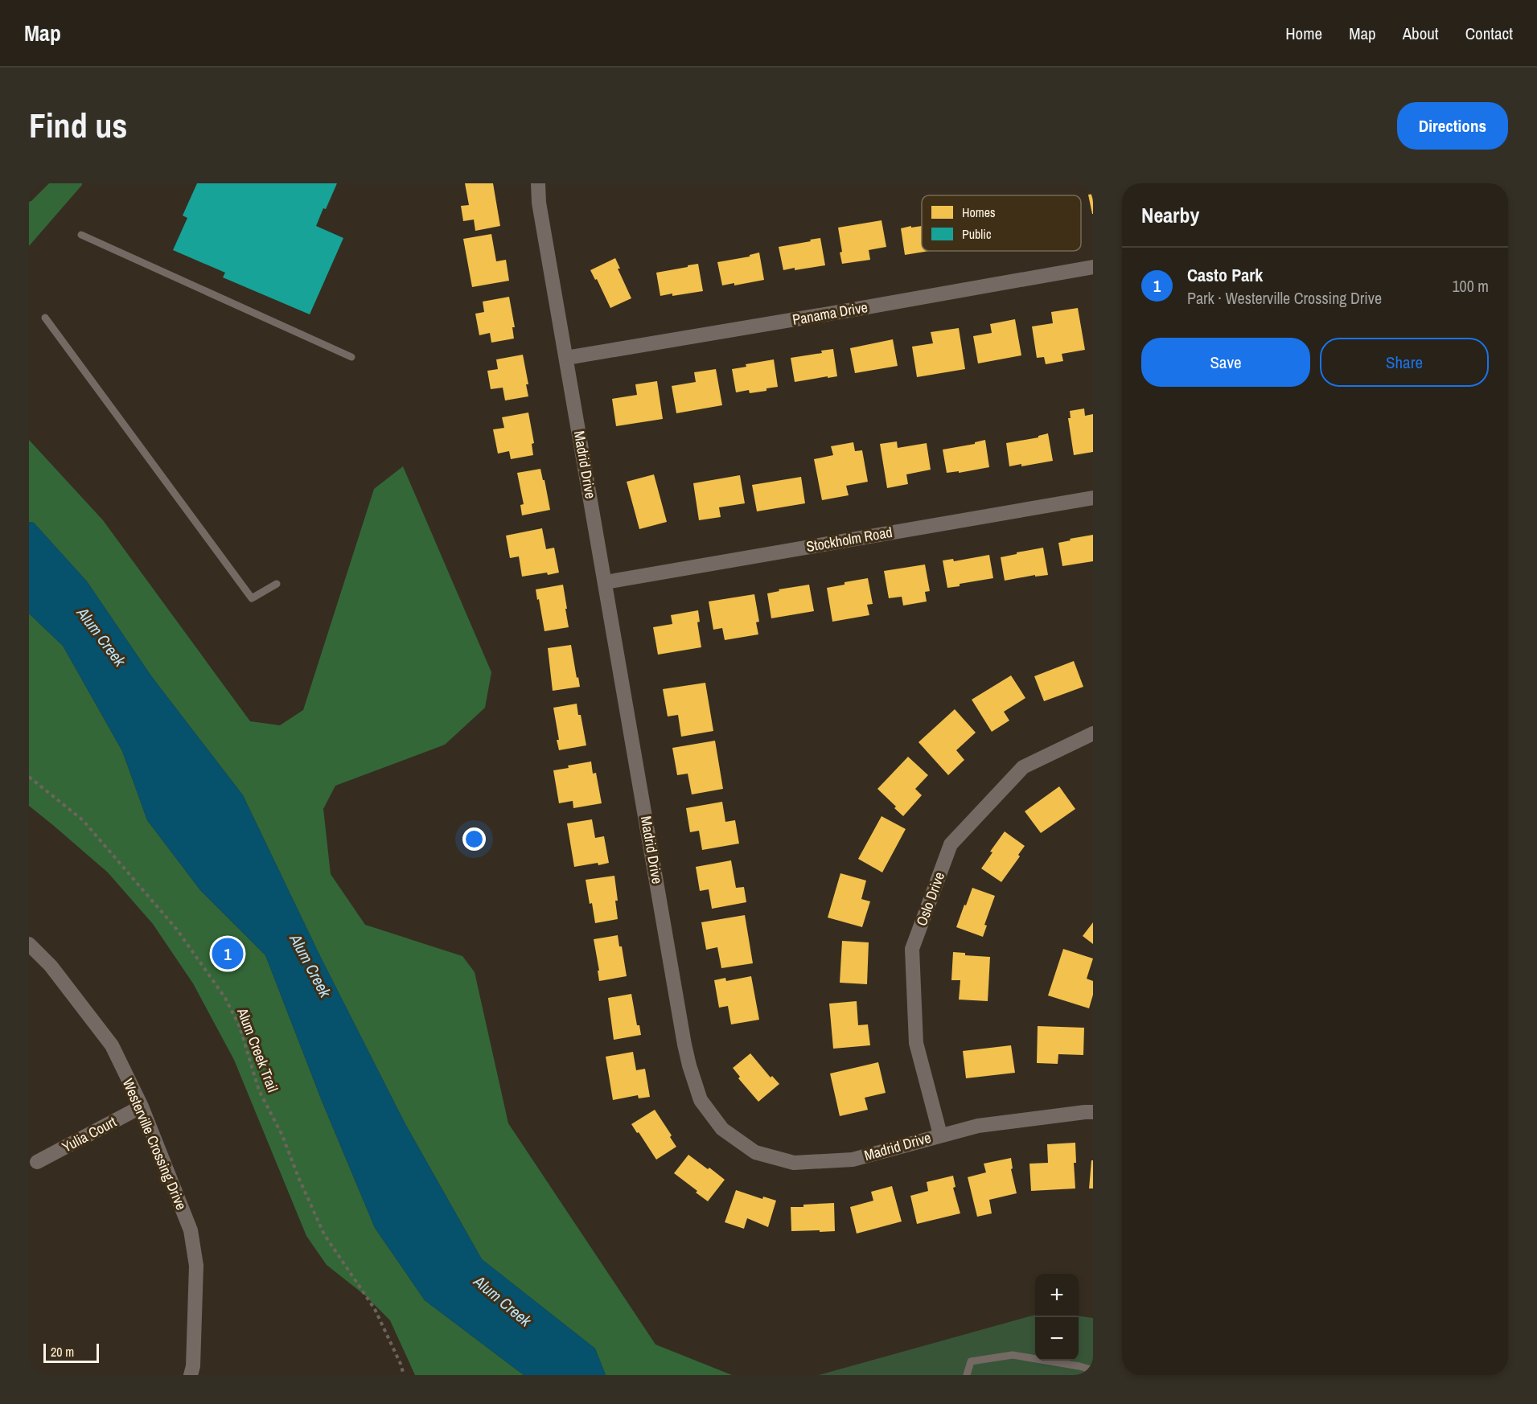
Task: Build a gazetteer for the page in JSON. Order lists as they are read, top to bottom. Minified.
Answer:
{"streets":{"street":["Panama Drive","Madrid Drive","Stockholm Road","Oslo Drive","Yulia Court","Westerville Crossing Drive"],"path":["Alum Creek Trail"]},"crossings":[["Panama Drive","Madrid Drive"],["Madrid Drive","Stockholm Road"],["Madrid Drive","Oslo Drive"],["Yulia Court","Westerville Crossing Drive"]],"water":["Alum Creek"],"legend":["Homes","Public"],"scale_bar":"20 m","page":{"header":"Map","nav":["Home","Map","About","Contact"],"buttons":["Directions",["Save","Share"]],"title":"Find us","heading":"Nearby","list":[{"mark":"1","name":"Casto Park","note":"Park · Westerville Crossing Drive","value":"100 m"}],"pins":"1","map_buttons":["+","−"],"scale":"20 m"}}
